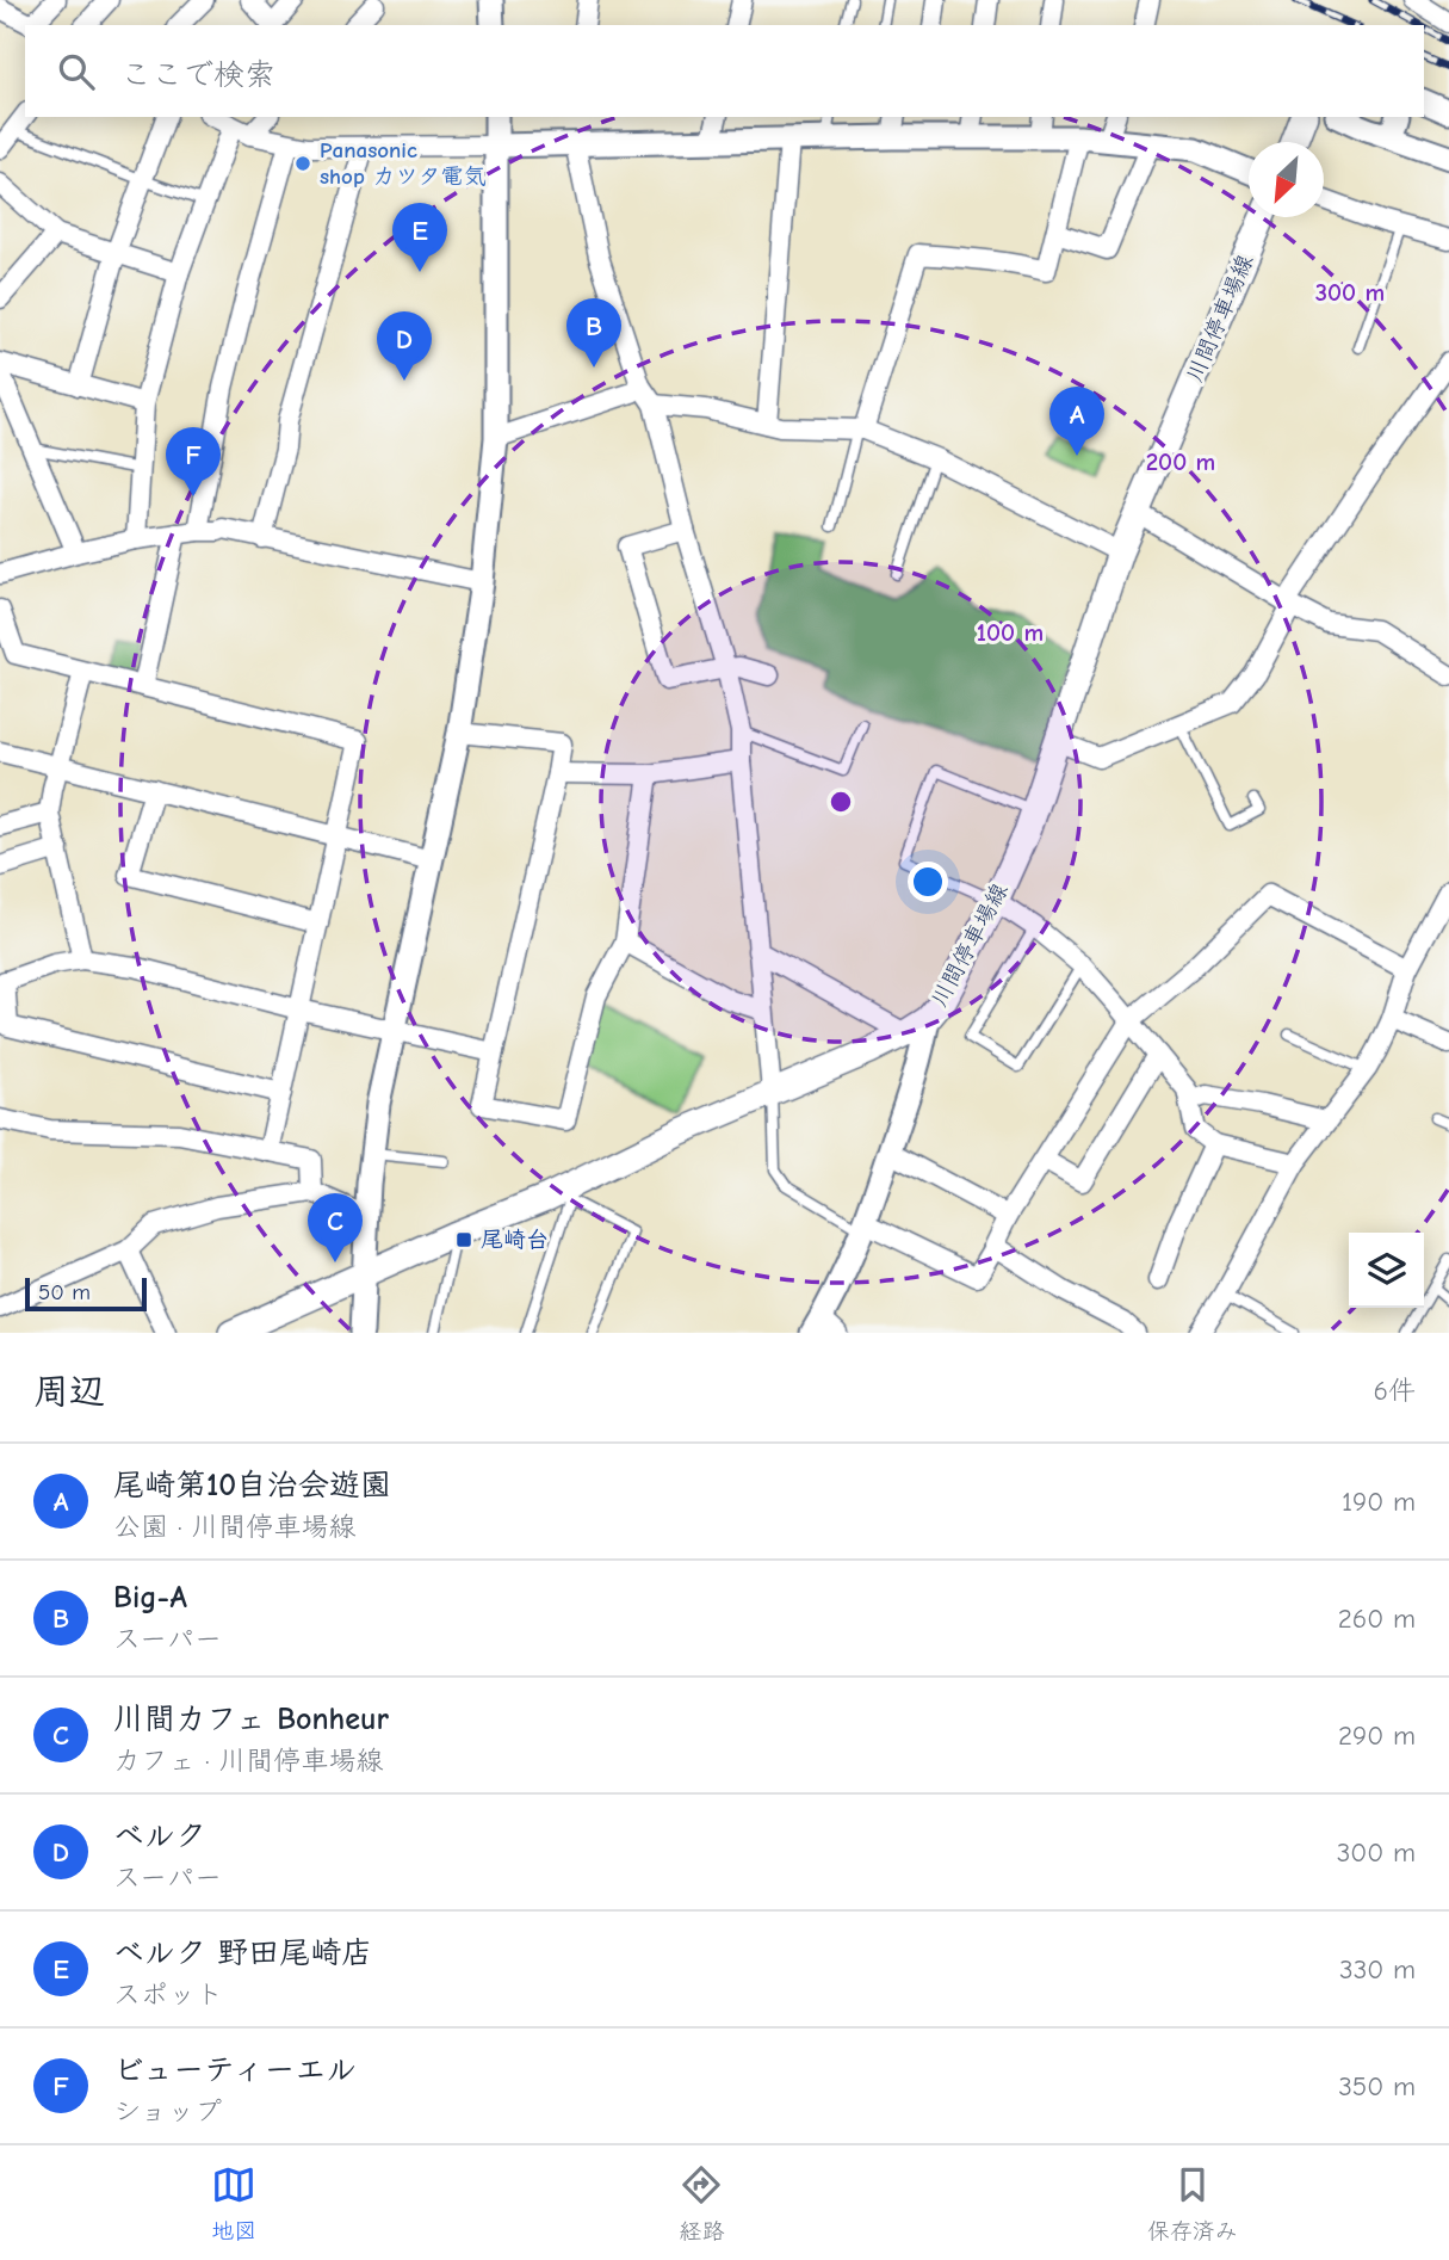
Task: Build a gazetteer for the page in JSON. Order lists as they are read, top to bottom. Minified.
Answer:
{"streets":{"main road":["川間停車場線"]},"places":{"other":["Panasonic shop カツタ電気"],"transit":["尾崎台"]},"scale_bar":"50 m","north":"bottom left","page":{"search":"ここで検索","pins":["E","B","D","A","F","C"],"scale":"50 m","heading":["周辺","6件"],"list":[{"mark":"A","name":"尾崎第10自治会遊園","note":"公園 · 川間停車場線","value":"190 m"},{"mark":"B","name":"Big-A","note":"スーパー","value":"260 m"},{"mark":"C","name":"川間カフェ Bonheur","note":"カフェ · 川間停車場線","value":"290 m"},{"mark":"D","name":"ベルク","note":"スーパー","value":"300 m"},{"mark":"E","name":"ベルク 野田尾崎店","note":"スポット","value":"330 m"},{"mark":"F","name":"ビューティーエル","note":"ショップ","value":"350 m"}],"nav":["地図","経路","保存済み"]},"rings":["300 m","200 m","100 m"]}
